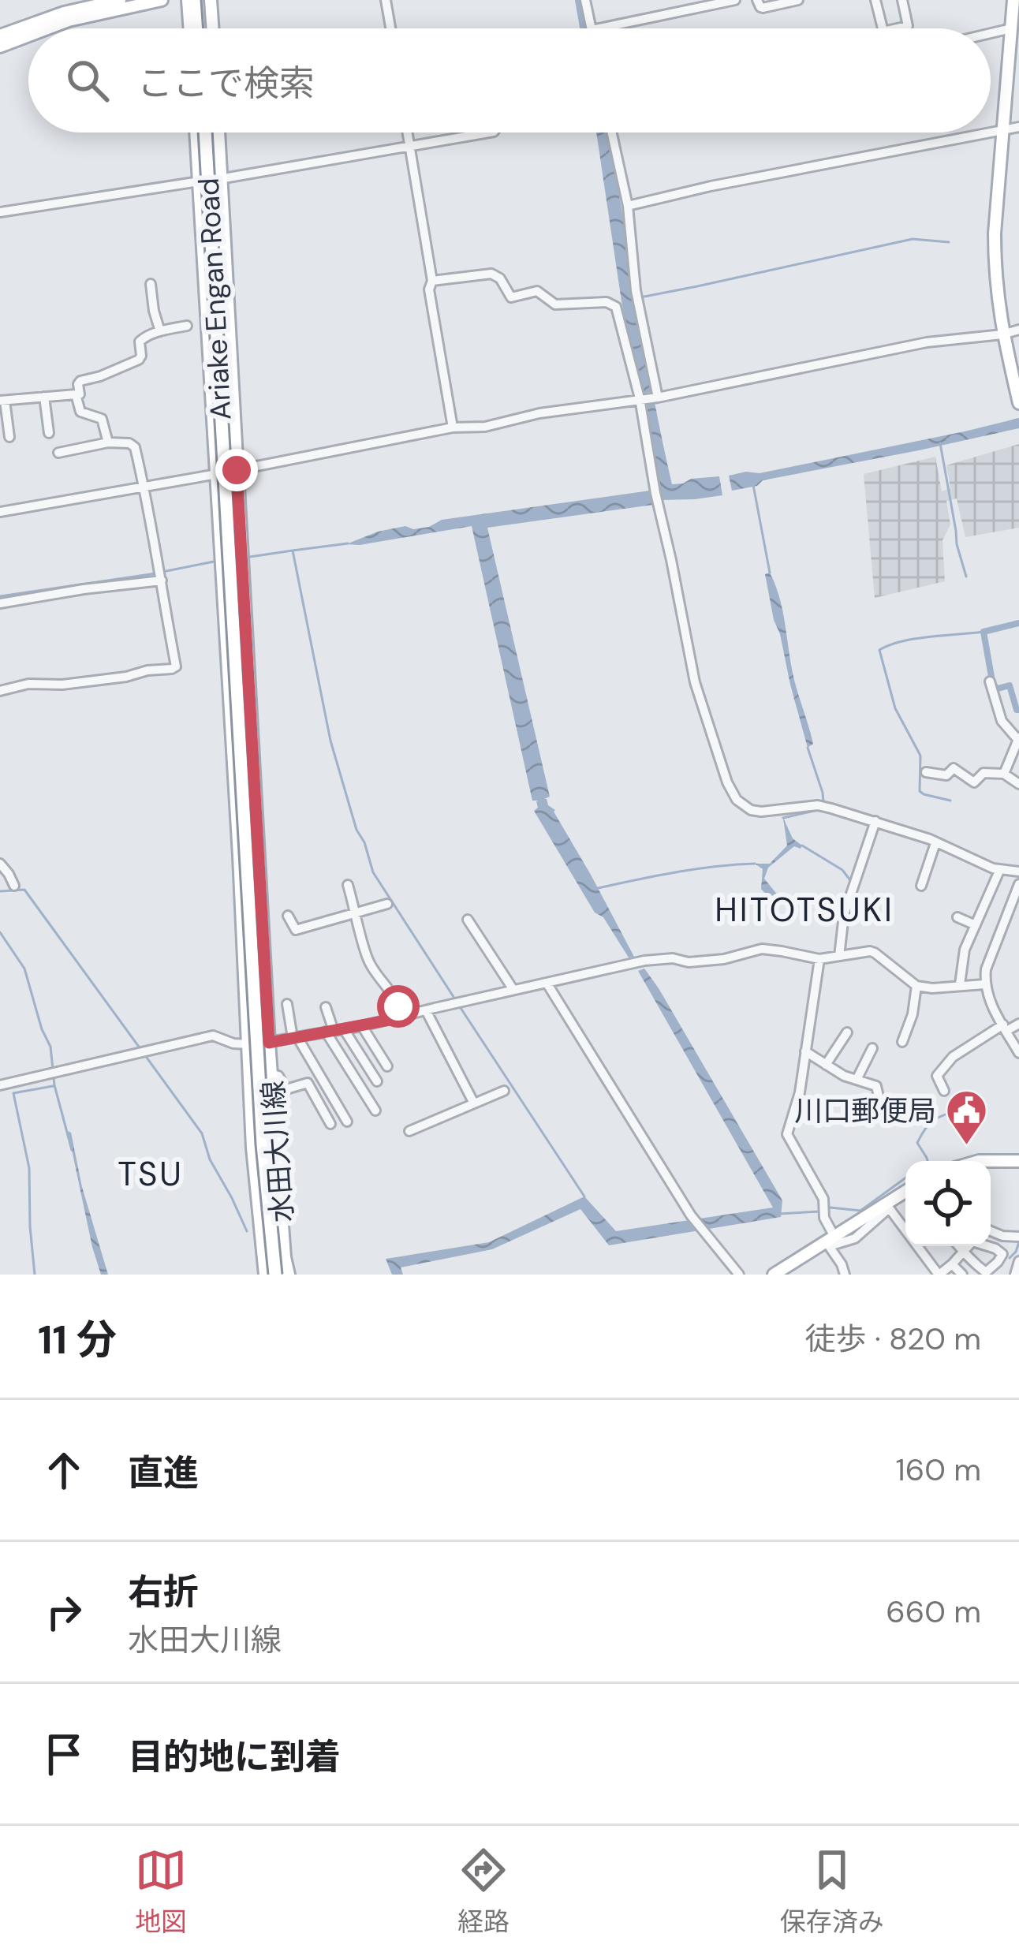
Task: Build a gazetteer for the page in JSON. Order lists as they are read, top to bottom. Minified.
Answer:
{"streets":{"highway":["Ariake Engan Road"],"main road":["水田大川線"]},"crossings":[["Ariake Engan Road","水田大川線"]],"districts":["HITOTSUKI","TSU"],"places":{"public building":["川口郵便局"]},"page":{"search":"ここで検索","heading":["11 分","徒歩 · 820 m"],"list":[["直進","160 m"],["右折","水田大川線","660 m"],"目的地に到着"],"nav":["地図","経路","保存済み"]}}
